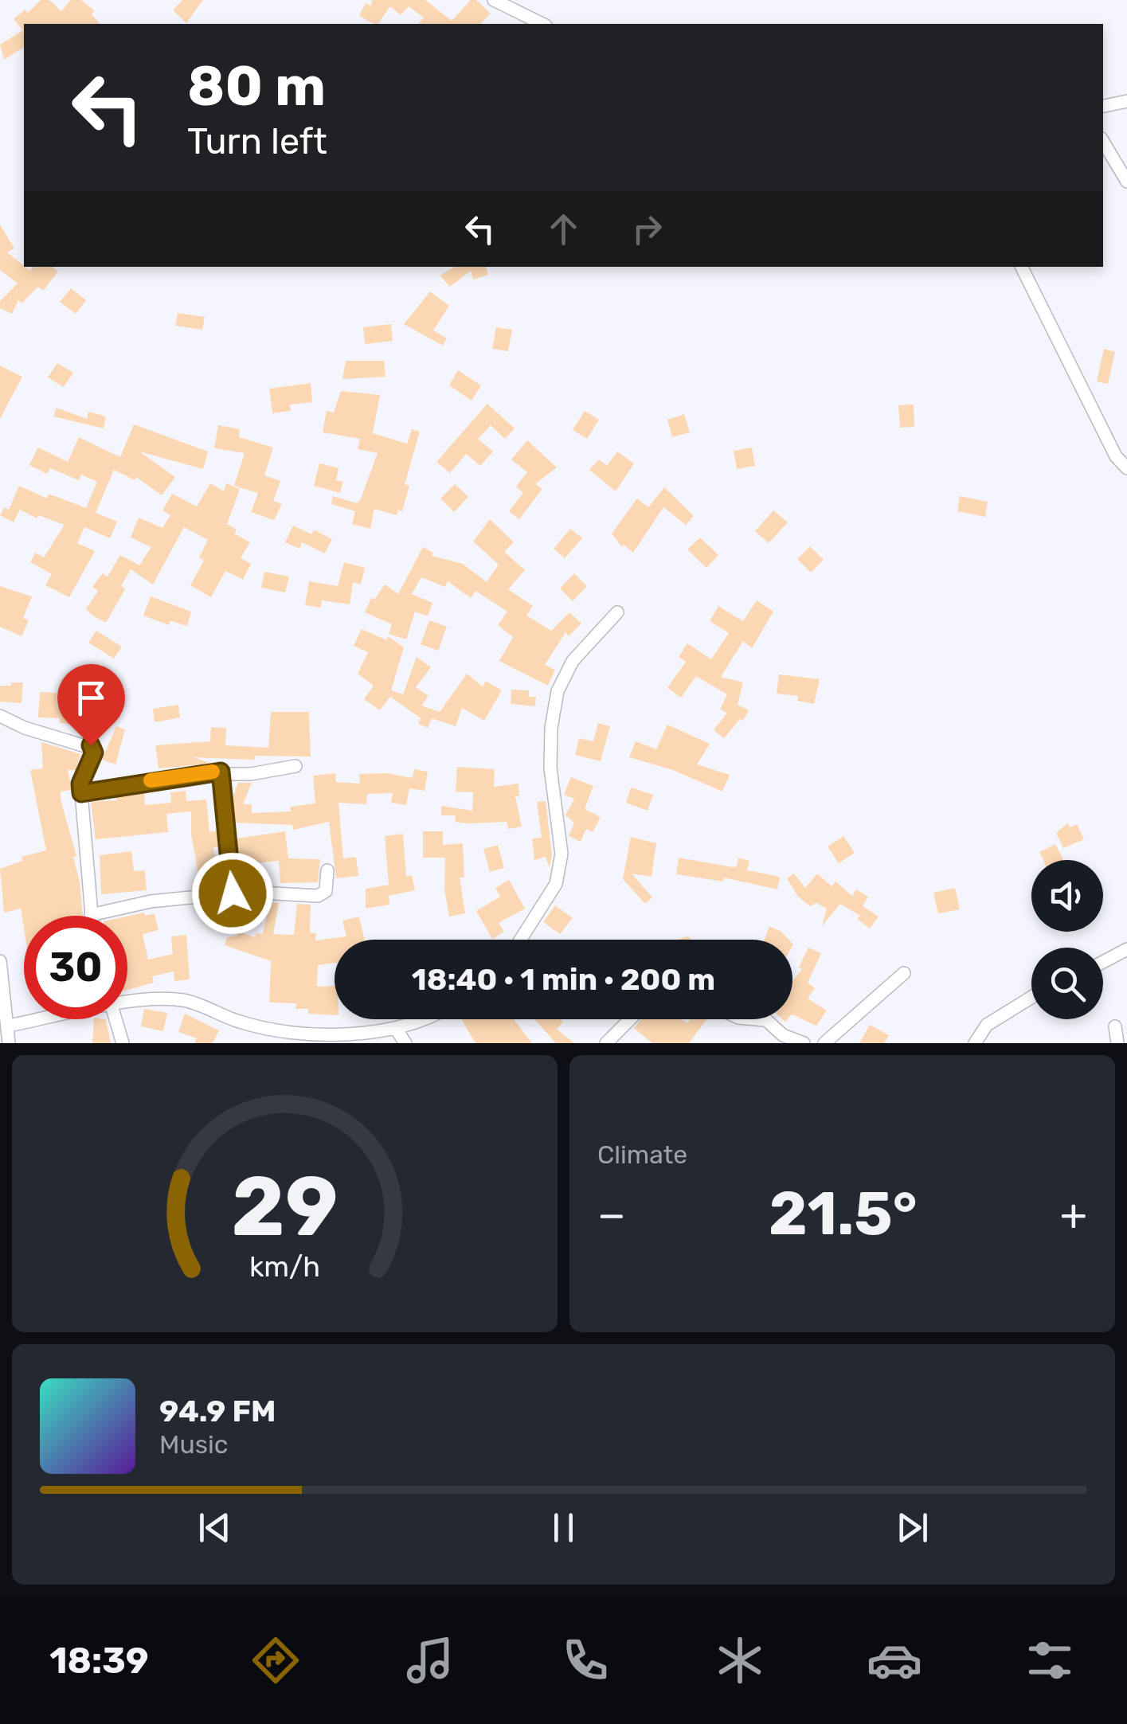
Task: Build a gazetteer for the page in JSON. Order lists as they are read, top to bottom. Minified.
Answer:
{"page":{"turn":["80 m","Turn left"],"limit":"30","trip":"18:40 · 1 min · 200 m","tile":"Climate","heat":["−","21.5°","+"],"song":["94.9 FM","Music"],"tabs":"18:39","gauge":["29","km/h"]}}
